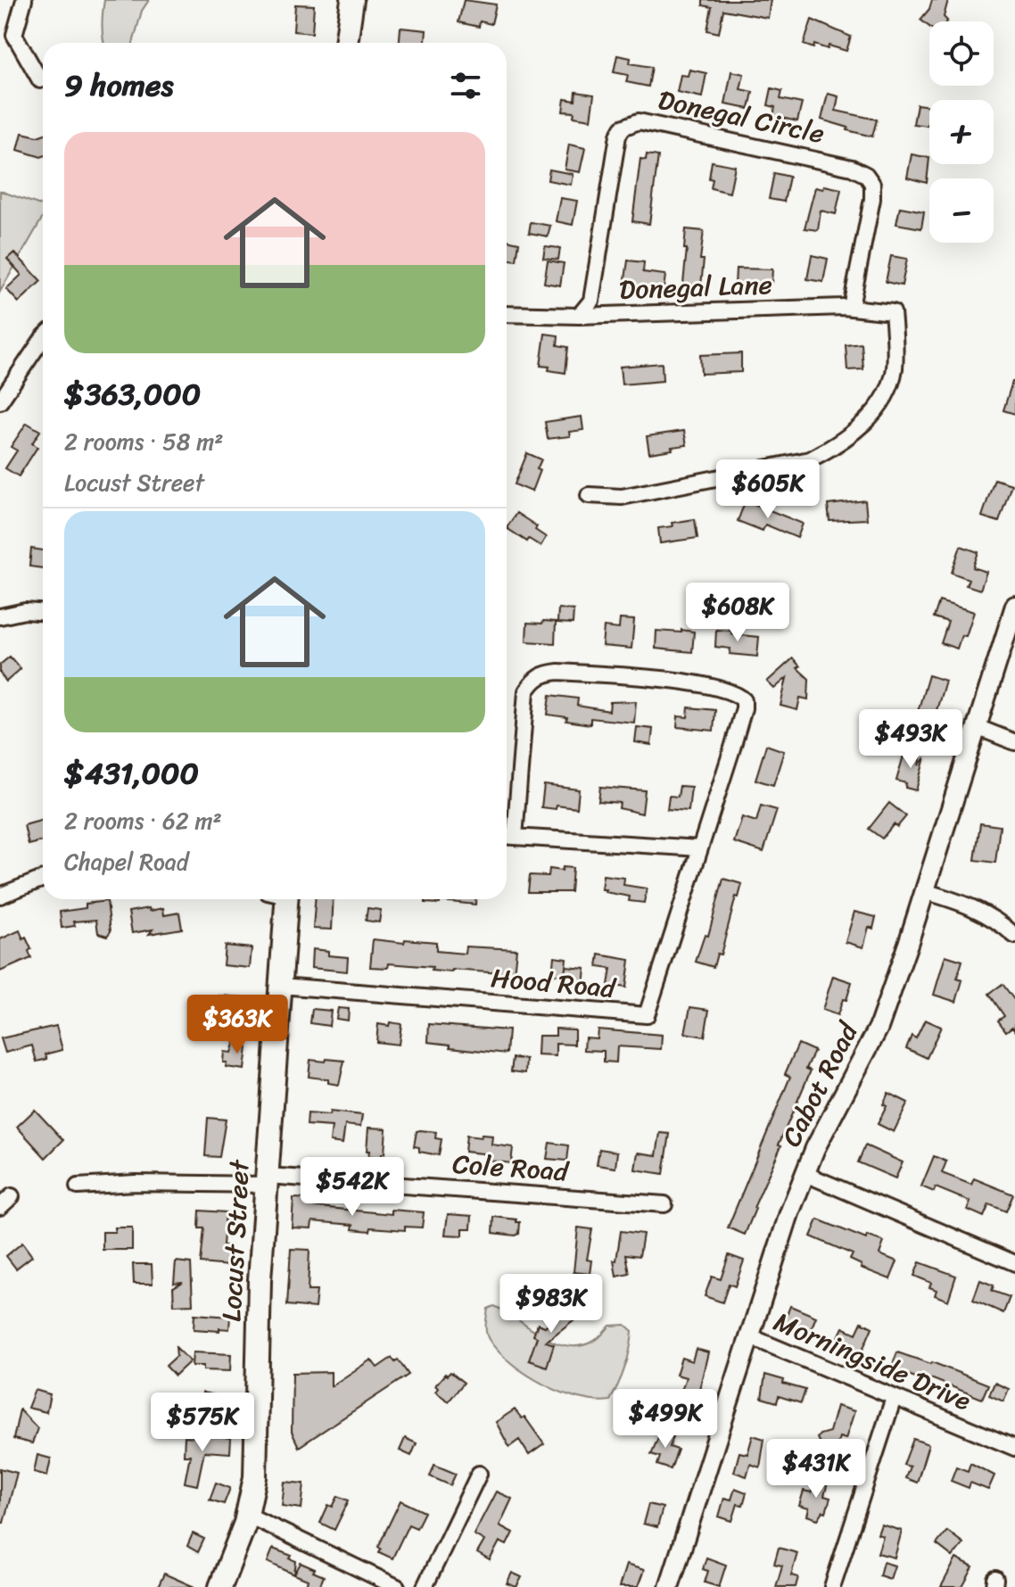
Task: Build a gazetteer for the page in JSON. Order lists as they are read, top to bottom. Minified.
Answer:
{"streets":{"main road":["Locust Street"],"street":["Donegal Circle","Donegal Lane","Hood Road","Cabot Road","Cole Road","Morningside Drive"]},"crossings":[["Donegal Circle","Donegal Lane"],["Hood Road","Locust Street"],["Cabot Road","Morningside Drive"],["Cole Road","Locust Street"]],"page":{"map_buttons":["+","−"],"heading":"9 homes","list":[{"name":"$363,000","note":"2 rooms · 58 m² · Locust Street"},{"name":"$431,000","note":"2 rooms · 62 m² · Chapel Road"}],"price":["$605K","$608K","$493K","$363K","$542K","$983K","$499K","$575K","$431K"]}}
